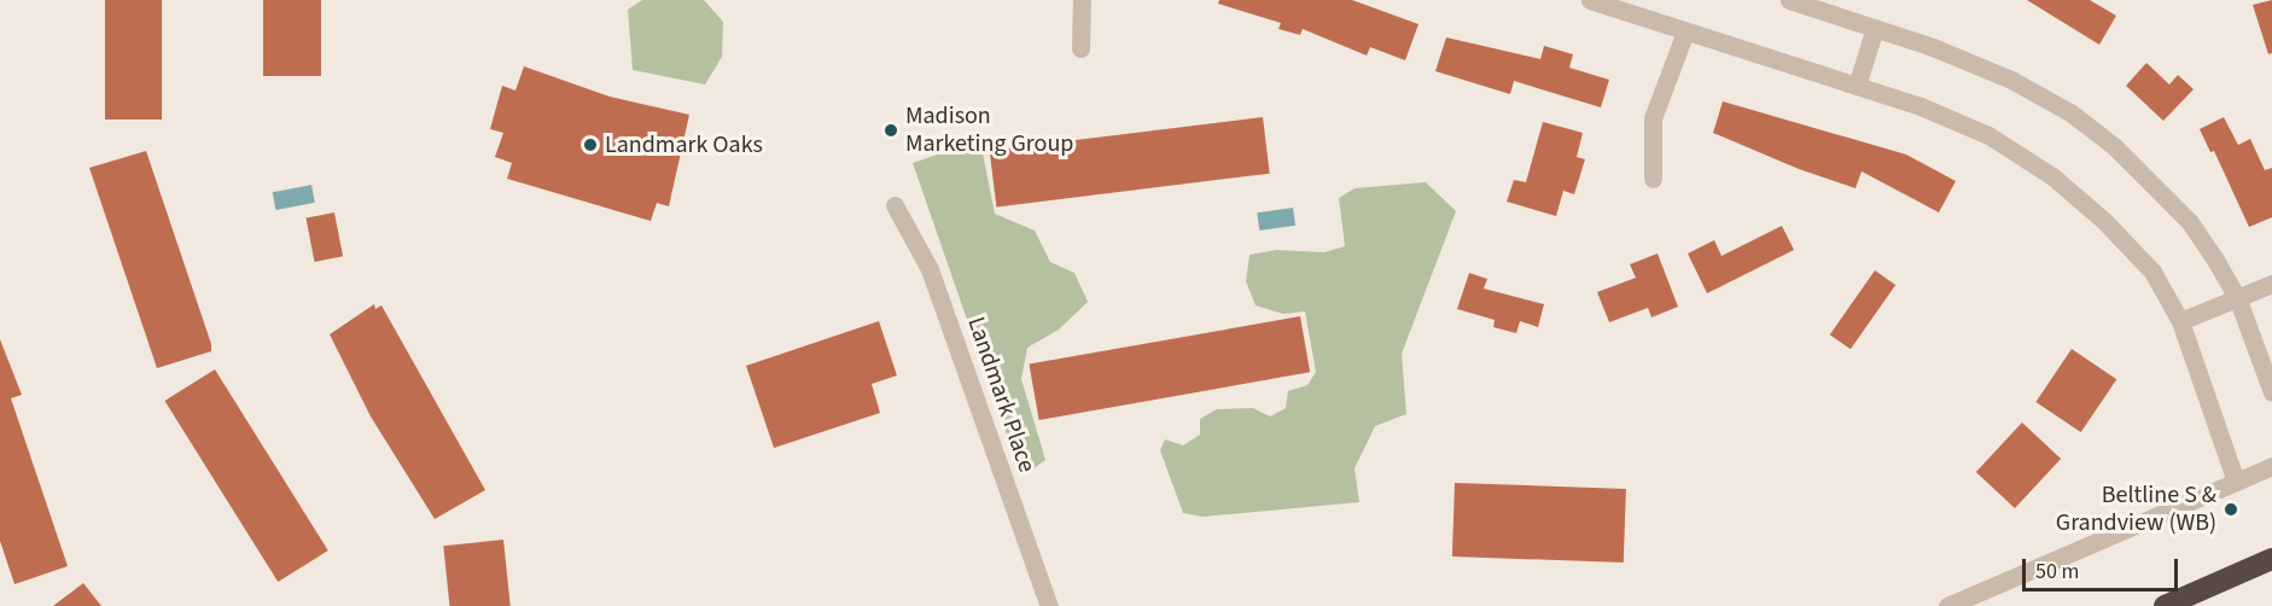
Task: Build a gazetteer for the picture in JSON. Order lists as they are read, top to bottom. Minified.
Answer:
{"streets":{"street":["Landmark Place"]},"places":["Madison Marketing Group","Landmark Oaks","Beltline S & Grandview (WB)"],"scale_bar":"50 m"}
